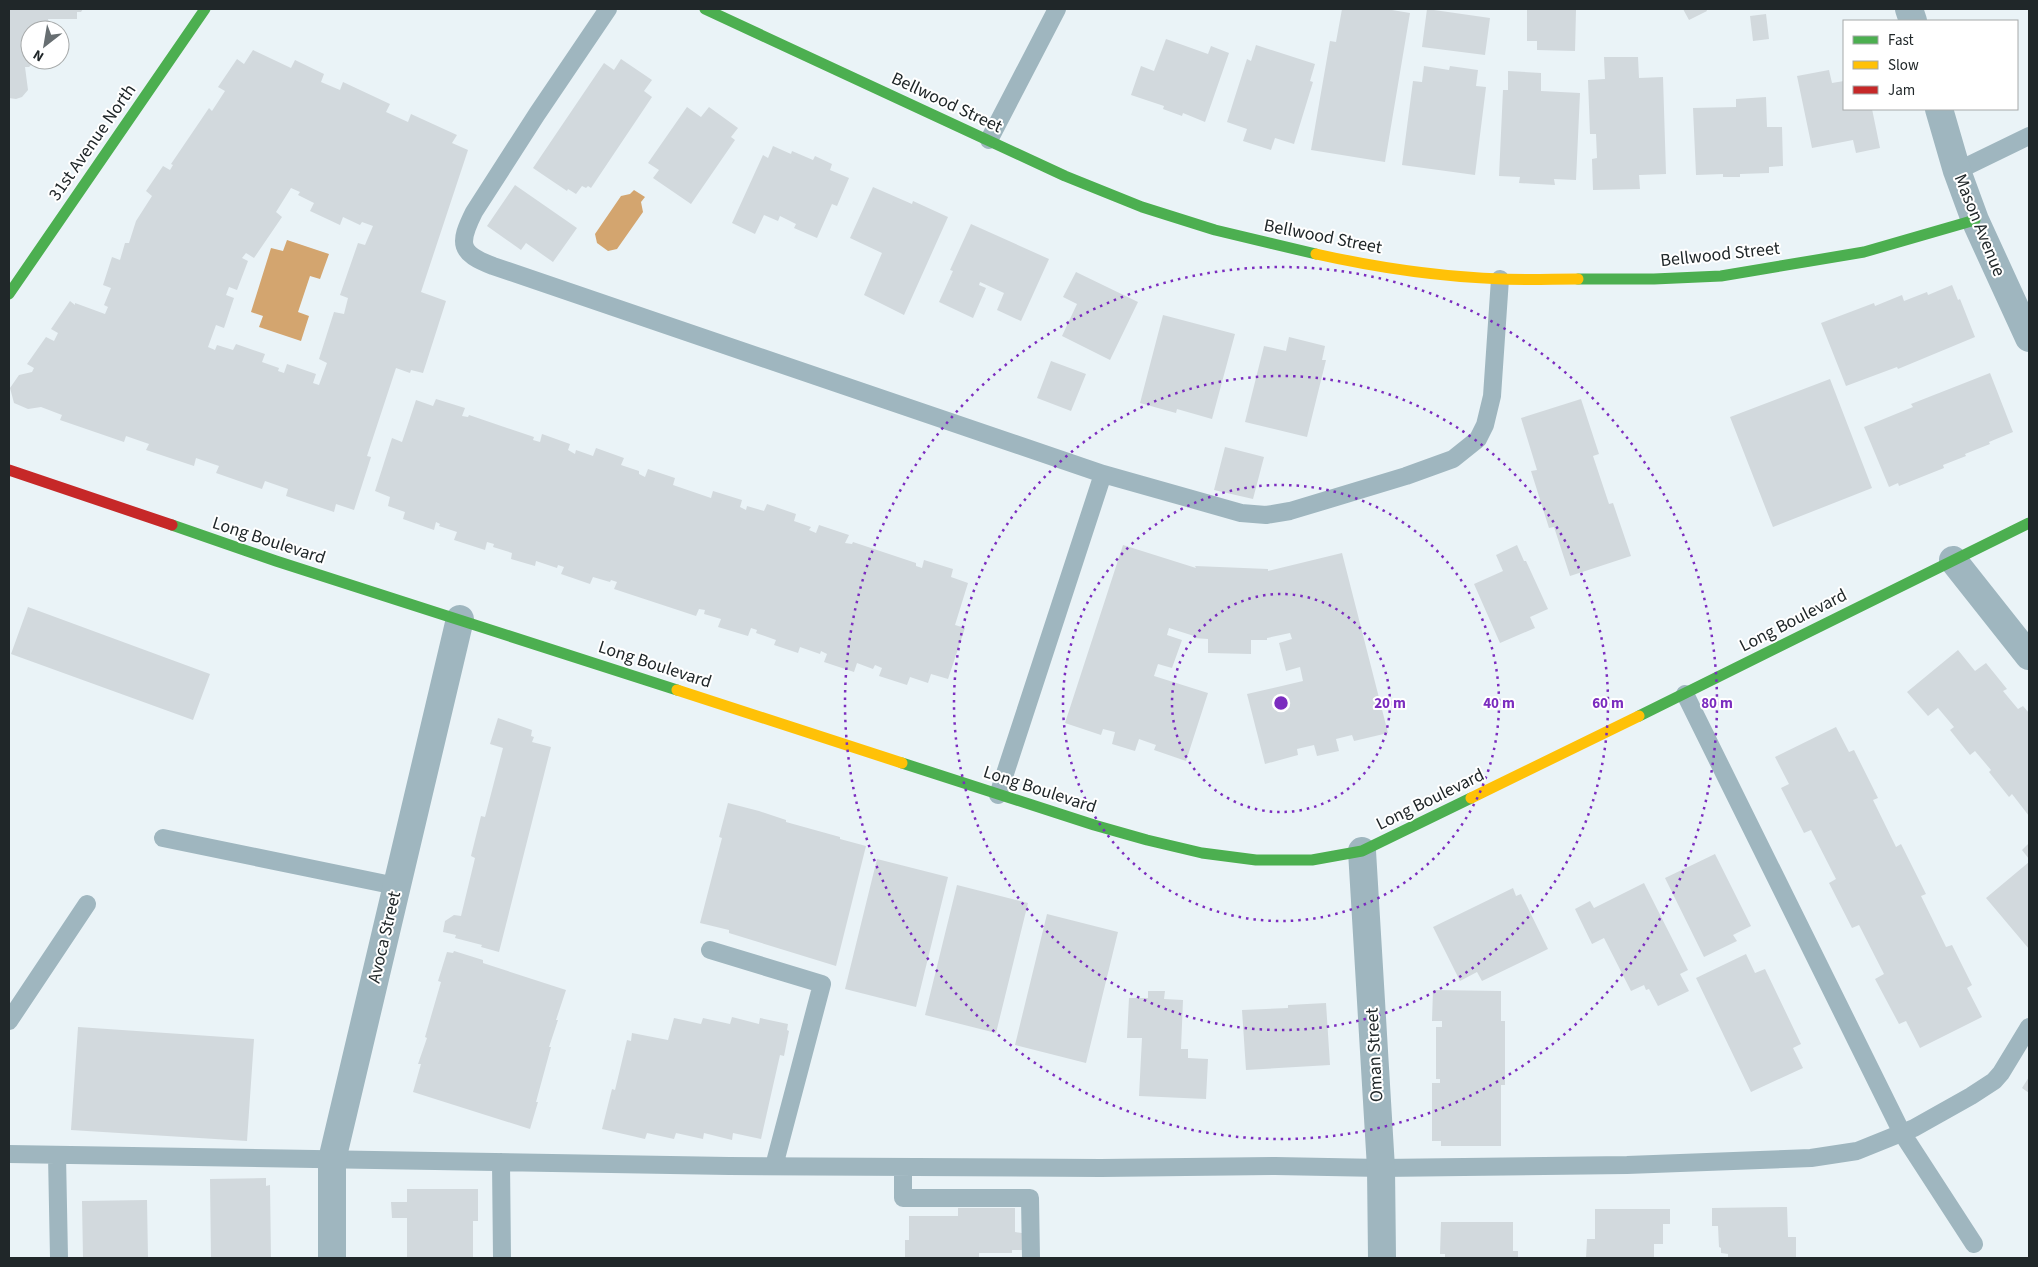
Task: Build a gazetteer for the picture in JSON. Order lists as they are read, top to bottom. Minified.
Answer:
{"streets":{"street":["Bellwood Street","31st Avenue North","Mason Avenue","Long Boulevard","Avoca Street","Oman Street"]},"crossings":[["Bellwood Street","Mason Avenue"],["Long Boulevard","Avoca Street"],["Long Boulevard","Oman Street"]],"legend":["Fast","Slow","Jam"],"north":"bottom left","rings":["20 m","40 m","60 m","80 m"]}
